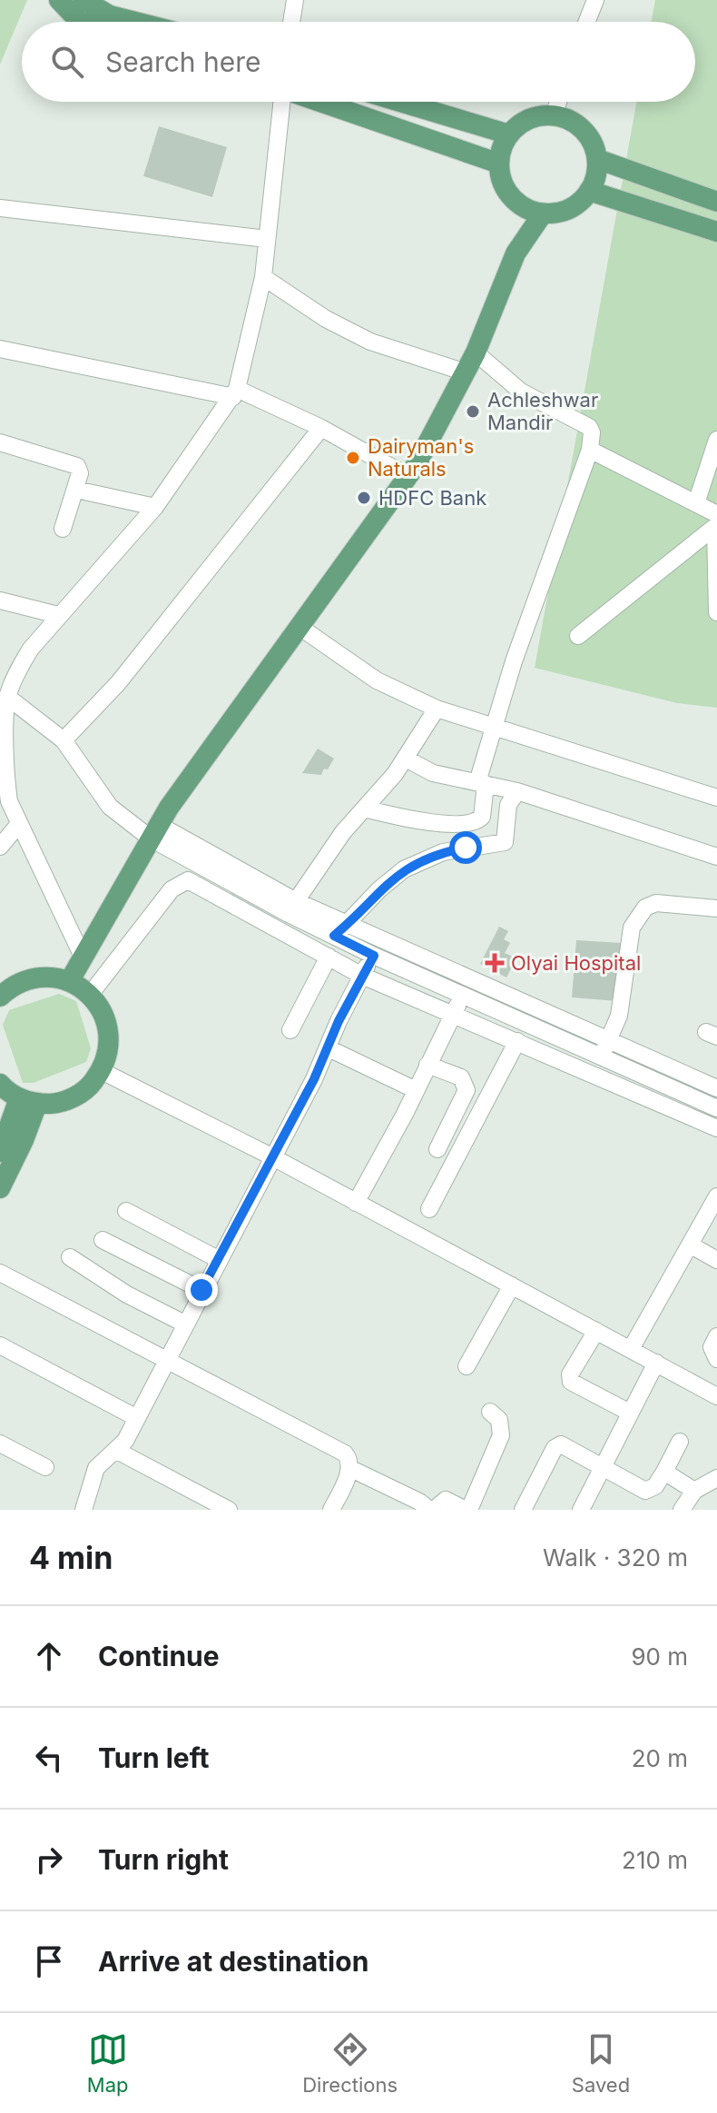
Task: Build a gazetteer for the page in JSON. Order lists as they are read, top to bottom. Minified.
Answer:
{"places":{"other":["Achleshwar Mandir","Dairyman's Naturals","HDFC Bank"],"health":["Olyai Hospital"]},"page":{"search":"Search here","heading":["4 min","Walk · 320 m"],"list":[["Continue","90 m"],["Turn left","20 m"],["Turn right","210 m"],"Arrive at destination"],"nav":["Map","Directions","Saved"]}}
